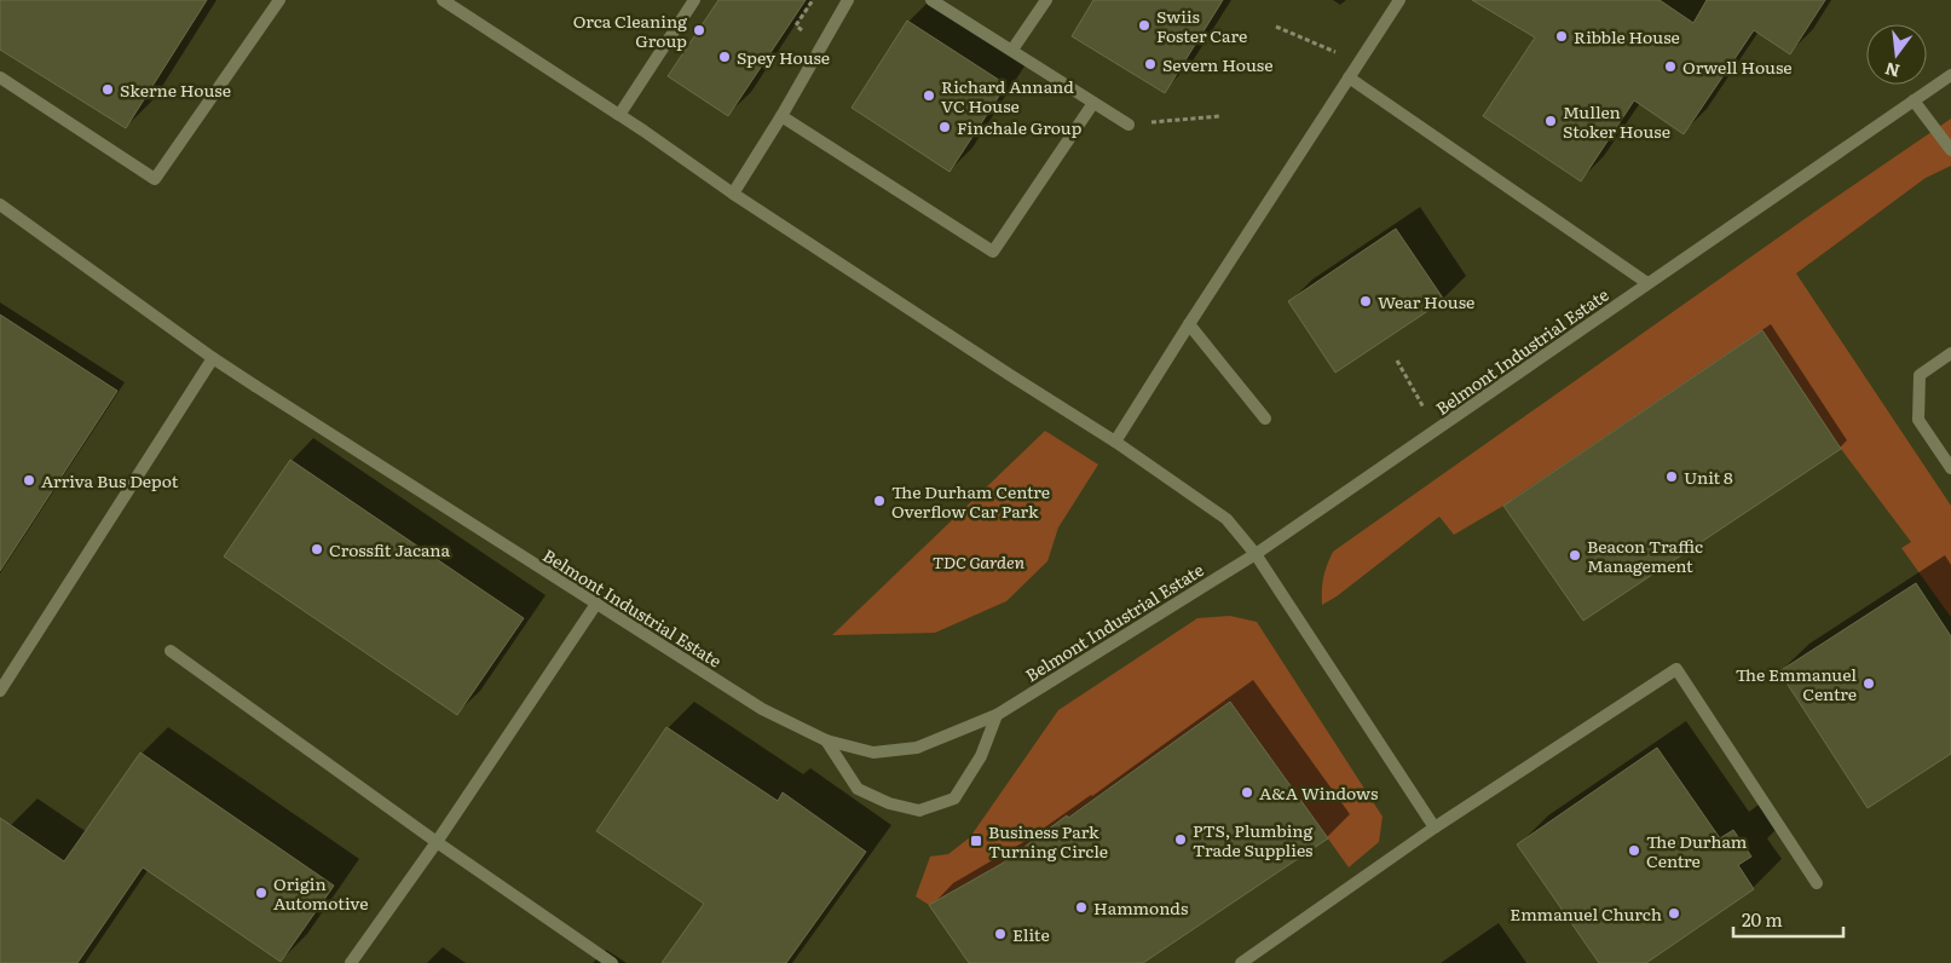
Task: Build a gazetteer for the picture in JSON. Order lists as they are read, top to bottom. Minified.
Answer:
{"streets":{"street":["Belmont Industrial Estate"]},"parks":["TDC Garden"],"places":{"other":["Swiis Foster Care","Orca Cleaning Group","Ribble House","Spey House","Severn House","Orwell House","Skerne House","Richard Annand VC House","Mullen Stoker House","Finchale Group","Wear House","Unit 8","Arriva Bus Depot","The Durham Centre Overflow Car Park","Crossfit Jacana","Beacon Traffic Management","The Emmanuel Centre","A&A Windows","PTS, Plumbing Trade Supplies","The Durham Centre","Origin Automotive","Hammonds","Emmanuel Church","Elite"],"transit":["Business Park Turning Circle"]},"scale_bar":"20 m","north":"bottom"}
